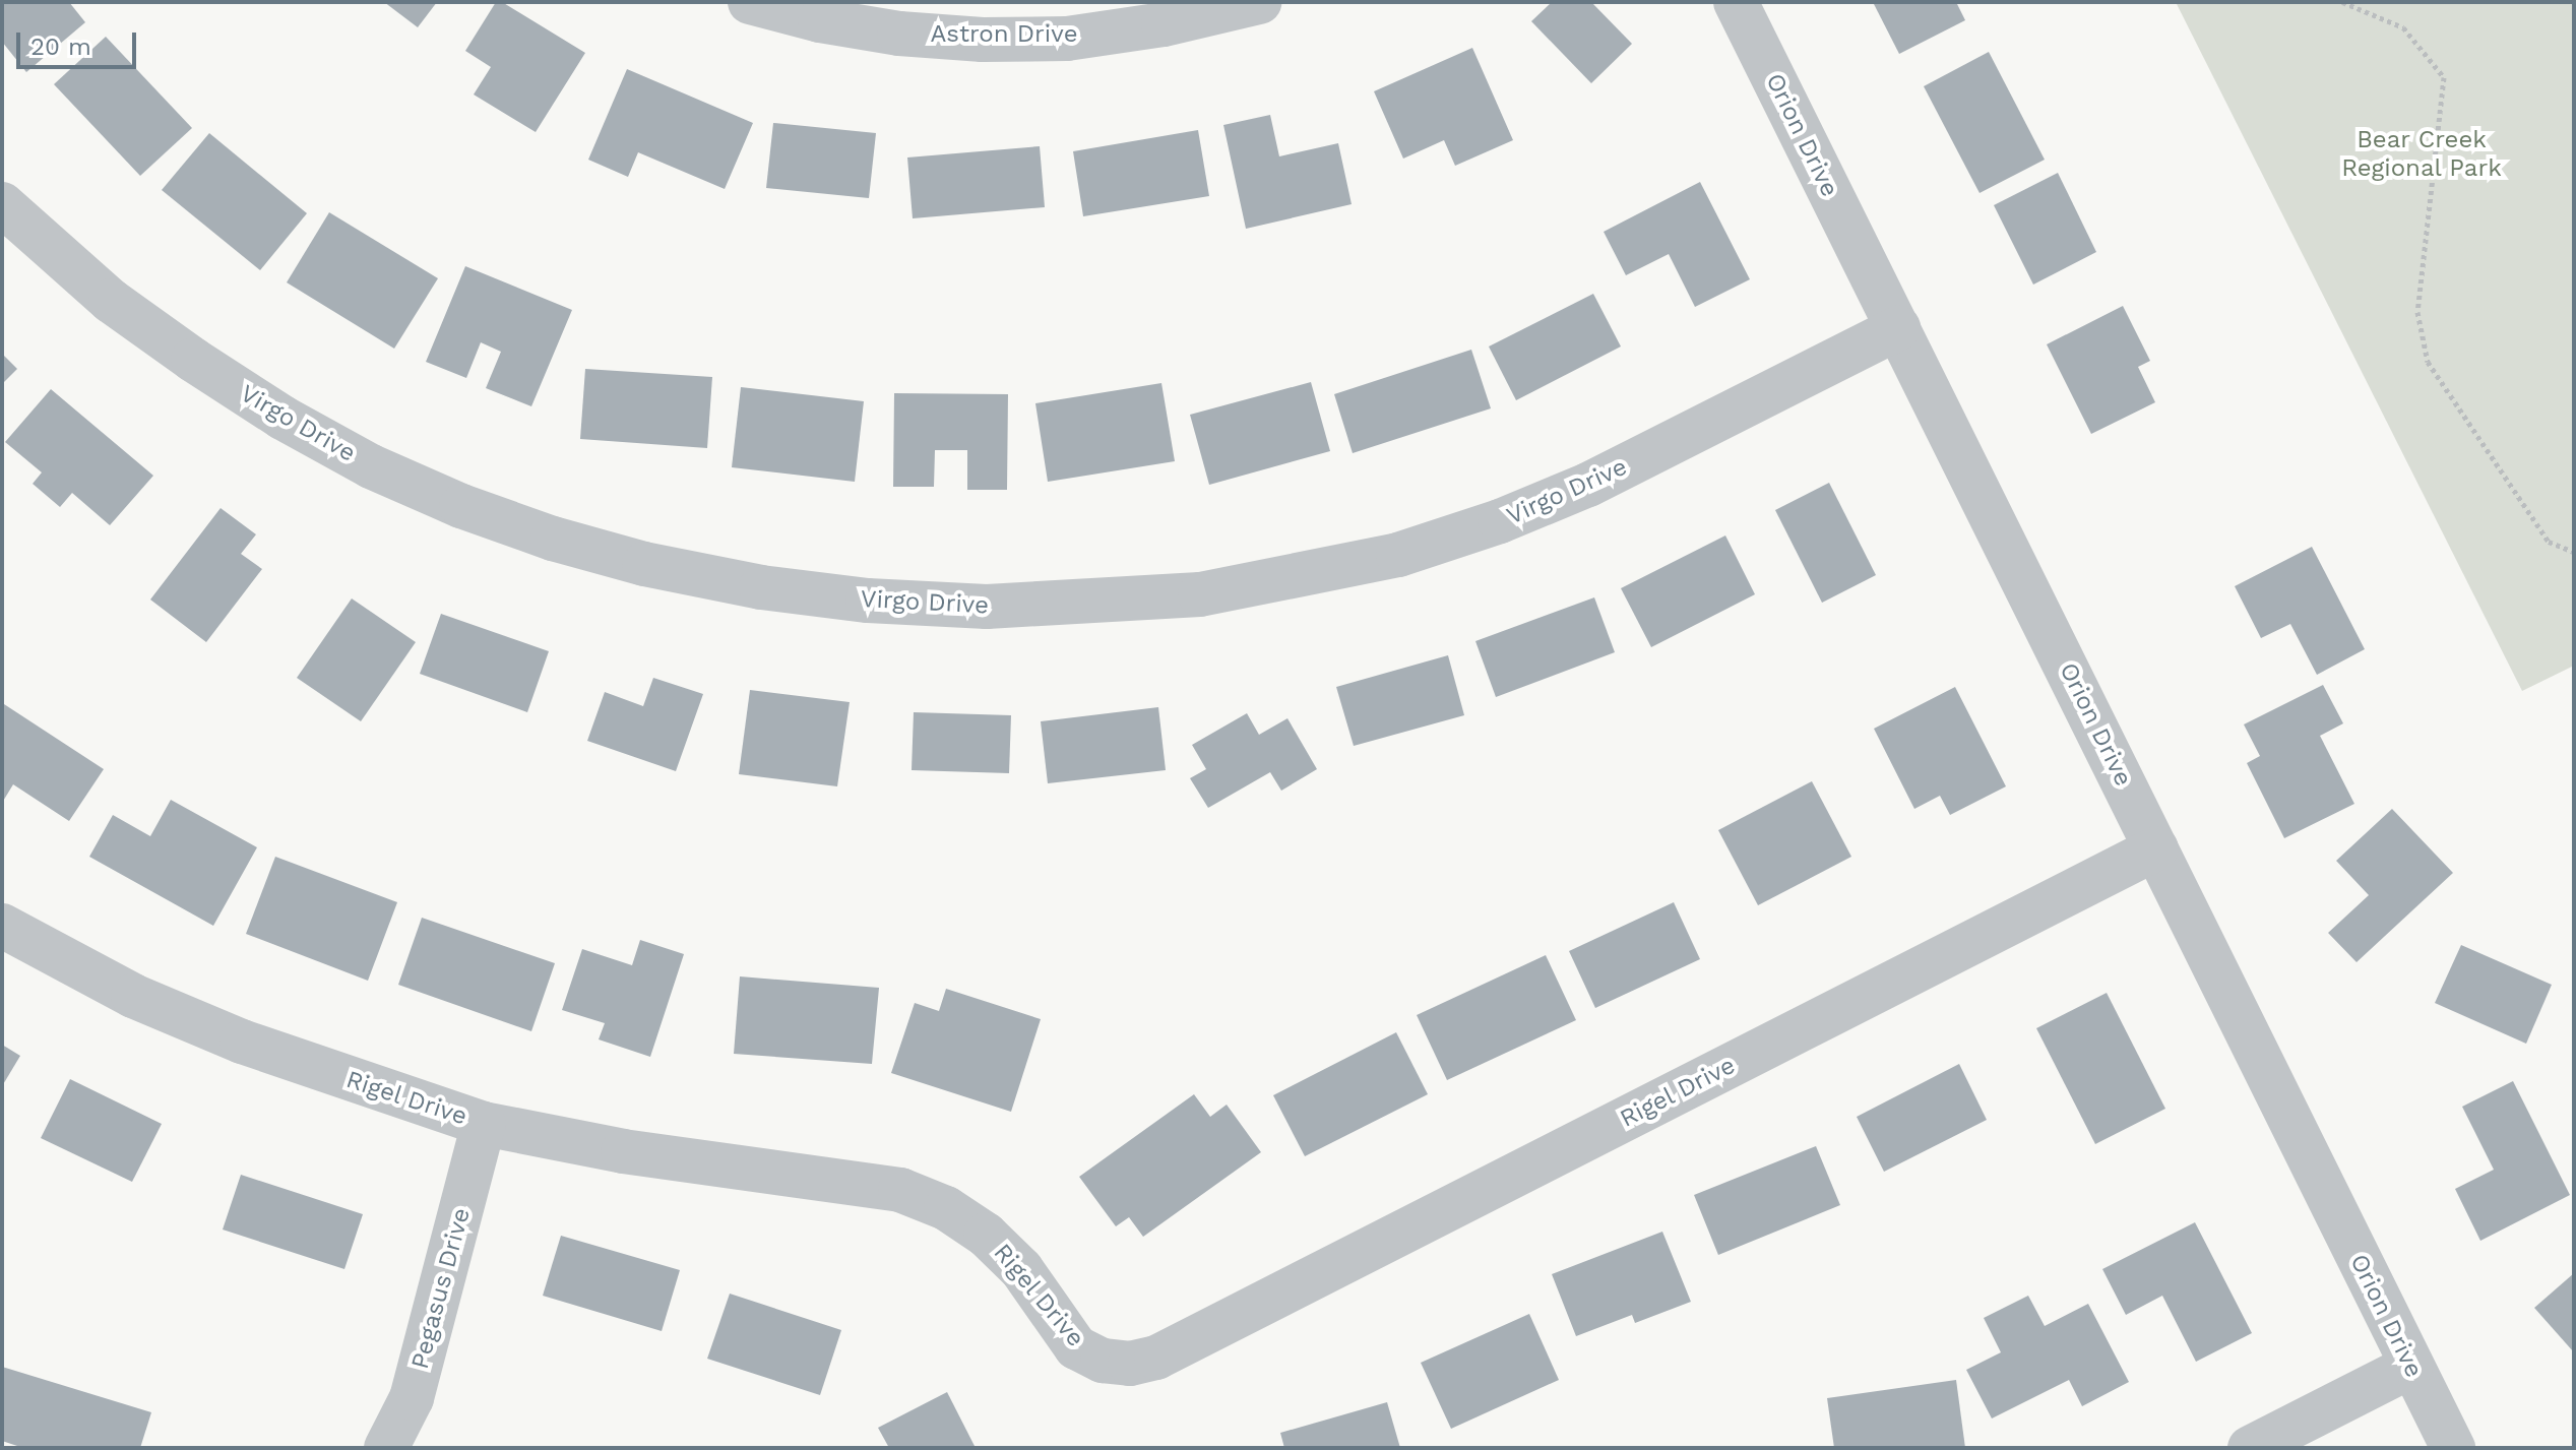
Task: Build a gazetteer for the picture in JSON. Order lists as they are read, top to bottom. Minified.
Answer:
{"streets":{"street":["Astron Drive","Orion Drive","Virgo Drive","Rigel Drive","Pegasus Drive"]},"crossings":[["Orion Drive","Virgo Drive"],["Orion Drive","Rigel Drive"],["Rigel Drive","Pegasus Drive"]],"parks":["Bear Creek Regional Park"],"scale_bar":"20 m"}
